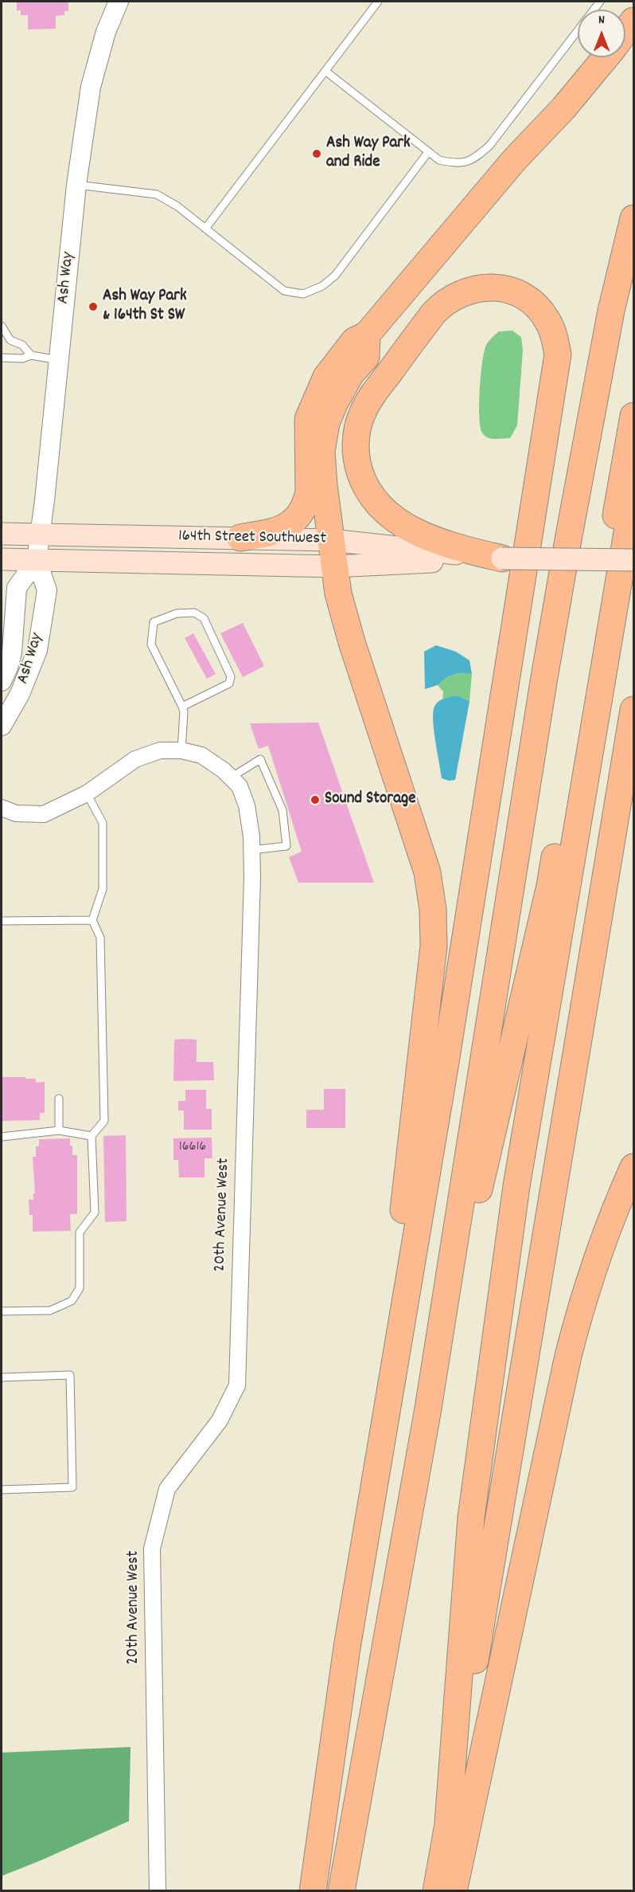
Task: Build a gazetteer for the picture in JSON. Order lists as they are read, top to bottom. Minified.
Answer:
{"streets":{"main road":["164th Street Southwest"],"street":["Ash Way","20th Avenue West"]},"crossings":[["Ash Way","164th Street Southwest"]],"places":["Ash Way Park and Ride","Ash Way Park & 164th St SW","Sound Storage"],"house_numbers":["16616"],"north":"top"}
